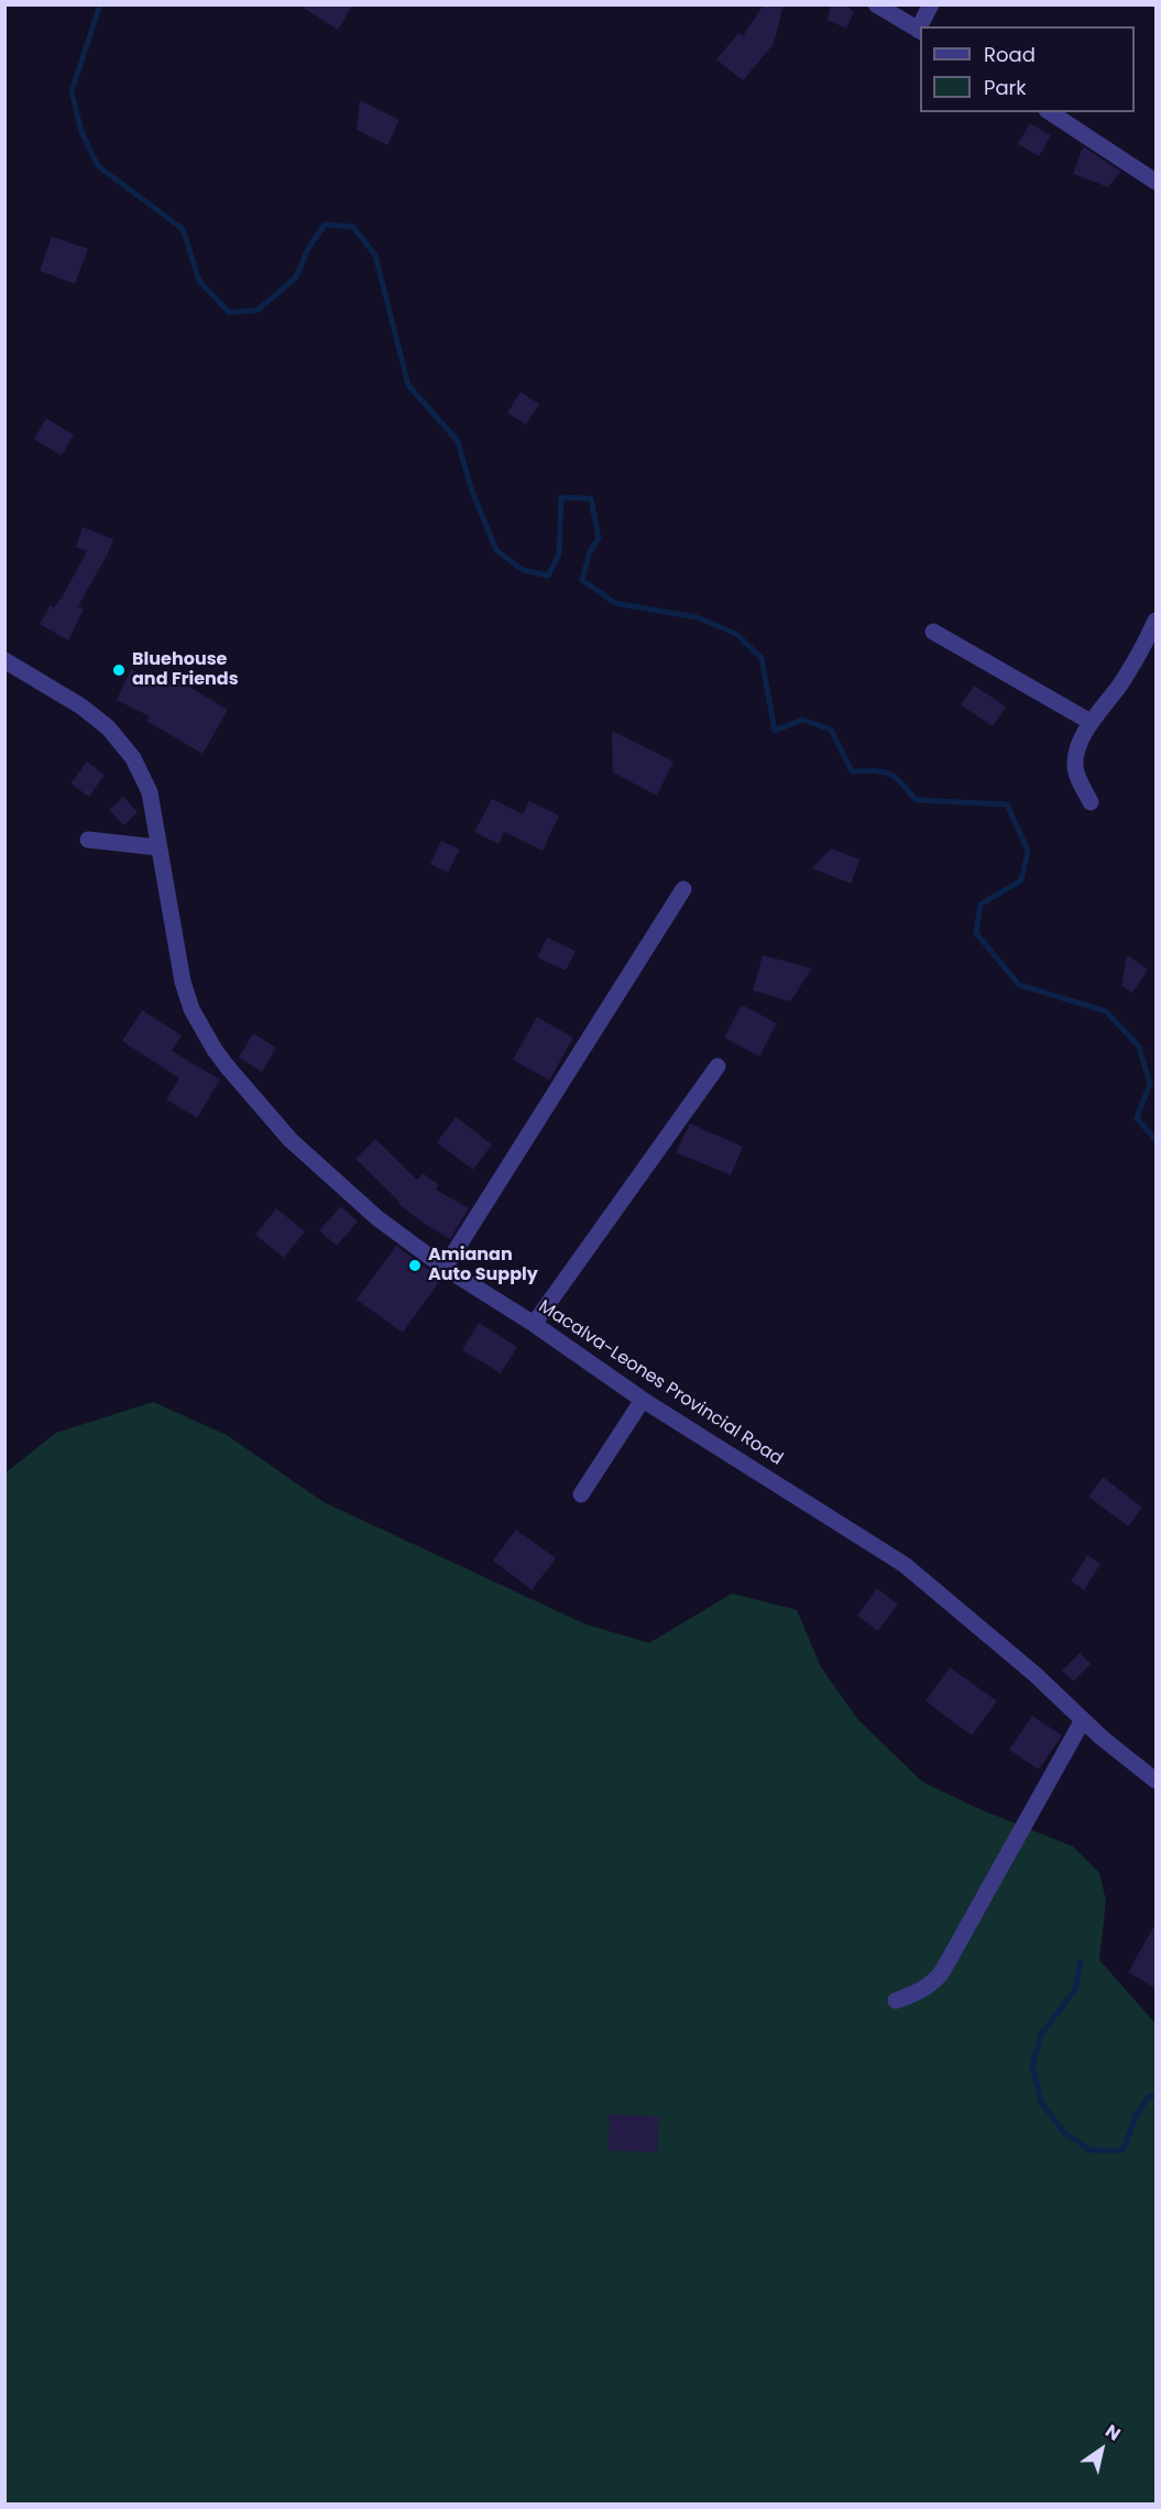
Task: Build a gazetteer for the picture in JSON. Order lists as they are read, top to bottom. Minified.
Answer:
{"streets":{"street":["Macalva-Leones Provincial Road"]},"places":["Bluehouse and Friends","Amianan Auto Supply"],"legend":["Road","Park"],"north":"top right"}
